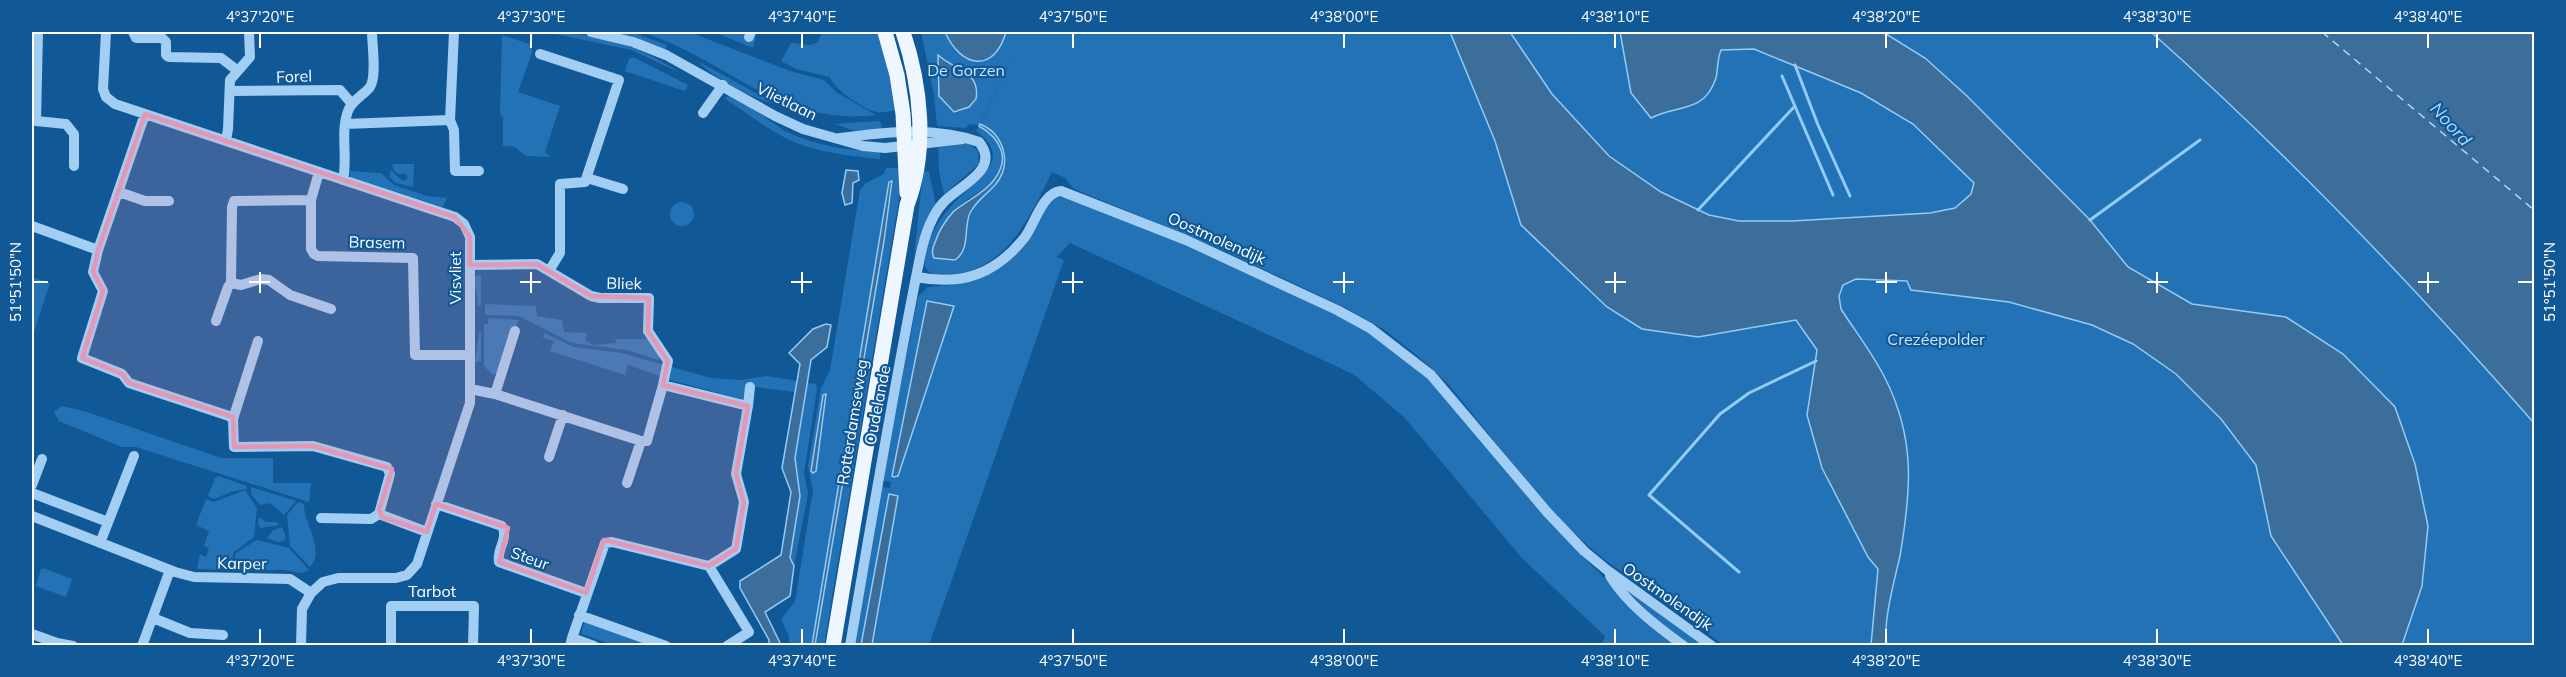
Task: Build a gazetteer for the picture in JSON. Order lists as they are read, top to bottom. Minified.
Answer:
{"streets":{"main road":["Rotterdamseweg"],"street":["Forel","Vlietlaan","Oostmolendijk","Brasem","Visvliet","Bliek","Oudelande","Steur","Karper","Tarbot"]},"crossings":[["Vlietlaan","Rotterdamseweg"],["Oostmolendijk","Oudelande"],["Brasem","Visvliet"],["Visvliet","Bliek"],["Visvliet","Steur"],["Visvliet","Karper"]],"water":["Noord"],"parks":["De Gorzen","Crezéepolder"],"coordinates":["4°37'20\"E","4°37'30\"E","4°37'40\"E","4°37'50\"E","4°38'00\"E","4°38'10\"E","4°38'20\"E","4°38'30\"E","4°38'40\"E","51°51'50\"N"]}
